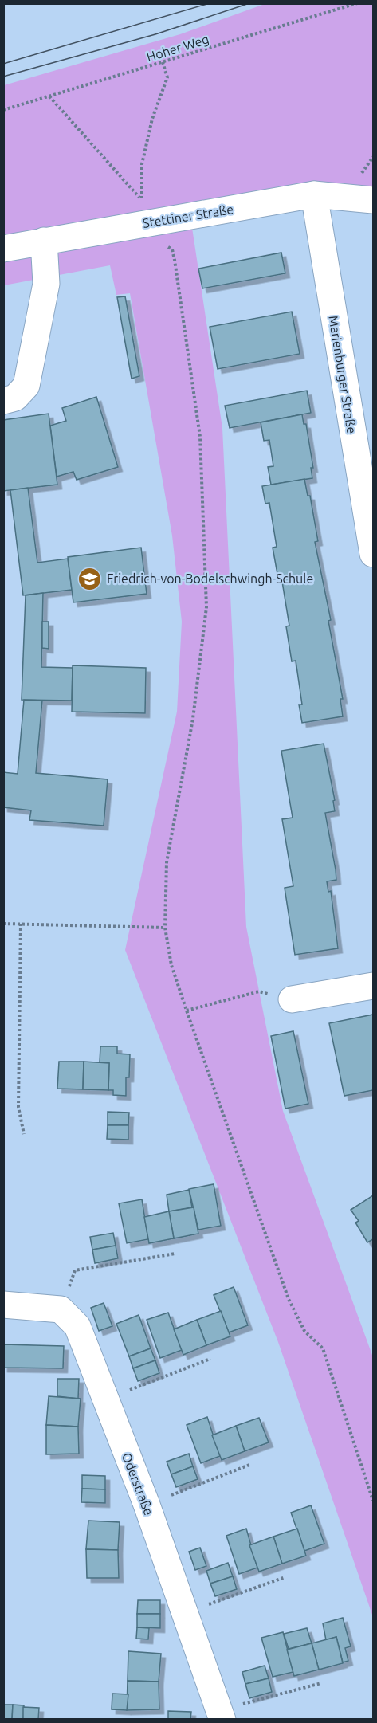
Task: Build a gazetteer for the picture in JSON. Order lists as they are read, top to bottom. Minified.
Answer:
{"streets":{"street":["Stettiner Straße","Marienburger Straße","Oderstraße"],"path":["Hoher Weg"]},"crossings":[["Stettiner Straße","Marienburger Straße"]],"places":{"school or university":["Friedrich-von-Bodelschwingh-Schule"]}}
